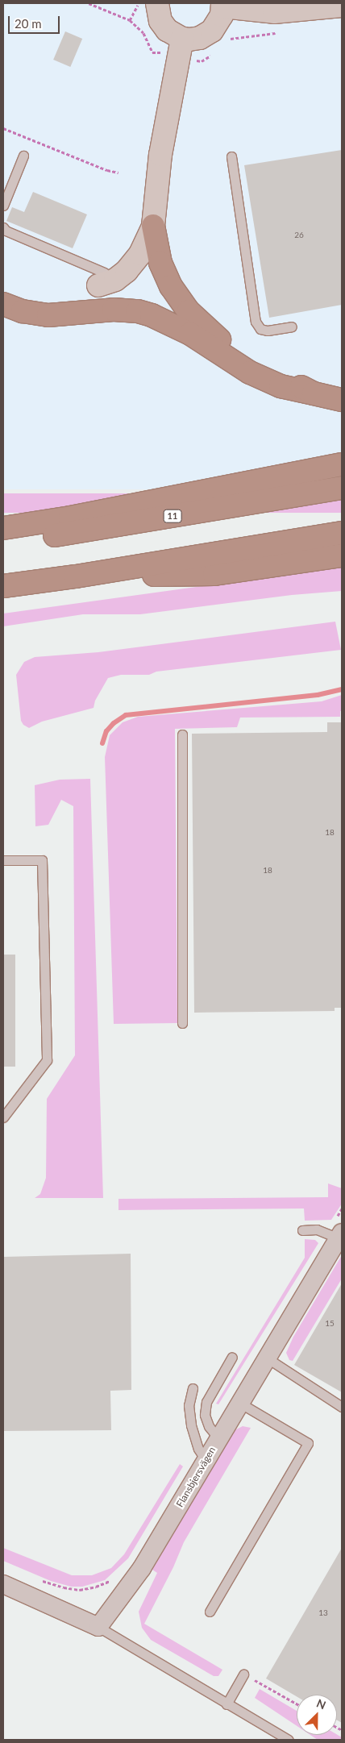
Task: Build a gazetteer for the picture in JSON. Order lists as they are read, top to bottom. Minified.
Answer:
{"streets":{"highway":["11"],"street":["Flansbjersvägen"]},"house_numbers":["26","18","18","15","13"],"scale_bar":"20 m","north":"top right"}
